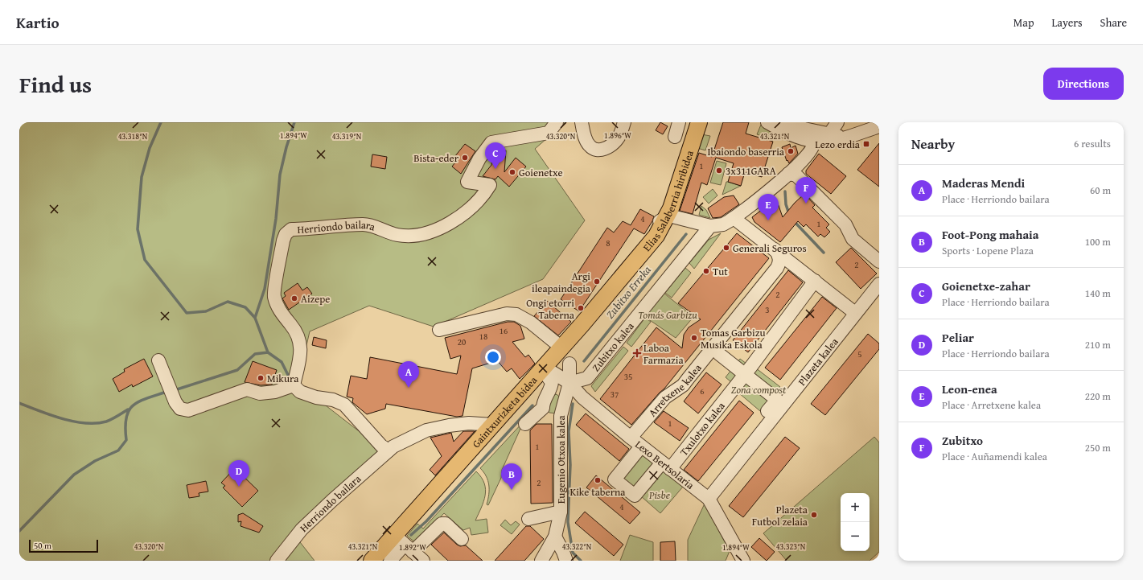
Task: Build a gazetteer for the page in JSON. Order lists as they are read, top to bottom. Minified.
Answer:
{"streets":{"main road":["Elias Salaberria hiribidea","Gaintxurizketa bidea"],"street":["Herriondo bailara","Zubitxo kalea","Plazeta kalea","Arretxene kalea","Txulotxo kalea","Eugenio Otxoa kalea","Lexo Bertsolaria"]},"crossings":[["Elias Salaberria hiribidea","Gaintxurizketa bidea"],["Herriondo bailara","Gaintxurizketa bidea"],["Zubitxo kalea","Eugenio Otxoa kalea"],["Zubitxo kalea","Lexo Bertsolaria"],["Plazeta kalea","Lexo Bertsolaria"],["Arretxene kalea","Lexo Bertsolaria"],["Gaintxurizketa bidea","Eugenio Otxoa kalea"],["Gaintxurizketa bidea","Lexo Bertsolaria"],["Txulotxo kalea","Lexo Bertsolaria"],["Eugenio Otxoa kalea","Lexo Bertsolaria"]],"water":["Zubitxo Erreka"],"parks":["Tomás Garbizu","Zona compost","Pisbe"],"places":{"transit":["Lezo erdia"],"other":["Ibaiondo baserria","Bista-eder","3x311GARA","Goienetxe","Generali Seguros","Tut","Argi ileapaindegia","Aizepe","Ongi etorri Taberna","Tomas Garbizu Musika Eskola","Mikura","Kike taberna","Plazeta Futbol zelaia"],"health":["Laboa Farmazia"]},"house_numbers":["1","4","1","8","2","2","3","16","18","20","5","35","6","37","1","1","2","4"],"scale_bar":"50 m","page":{"header":"Kartio","nav":["Map","Layers","Share"],"title":"Find us","buttons":"Directions","heading":["Nearby","6 results"],"pins":["C","F","E","A","D","B"],"list":[{"mark":"A","name":"Maderas Mendi","note":"Place · Herriondo bailara","value":"60 m"},{"mark":"B","name":"Foot-Pong mahaia","note":"Sports · Lopene Plaza","value":"100 m"},{"mark":"C","name":"Goienetxe-zahar","note":"Place · Herriondo bailara","value":"140 m"},{"mark":"D","name":"Peliar","note":"Place · Herriondo bailara","value":"210 m"},{"mark":"E","name":"Leon-enea","note":"Place · Arretxene kalea","value":"220 m"},{"mark":"F","name":"Zubitxo","note":"Place · Auñamendi kalea","value":"250 m"}],"map_buttons":["+","−"],"scale":"50 m"},"coordinates":["1.894°W","1.896°W","43.318°N","43.319°N","43.320°N","43.321°N","43.322°N","43.323°N","1.892°W"]}
